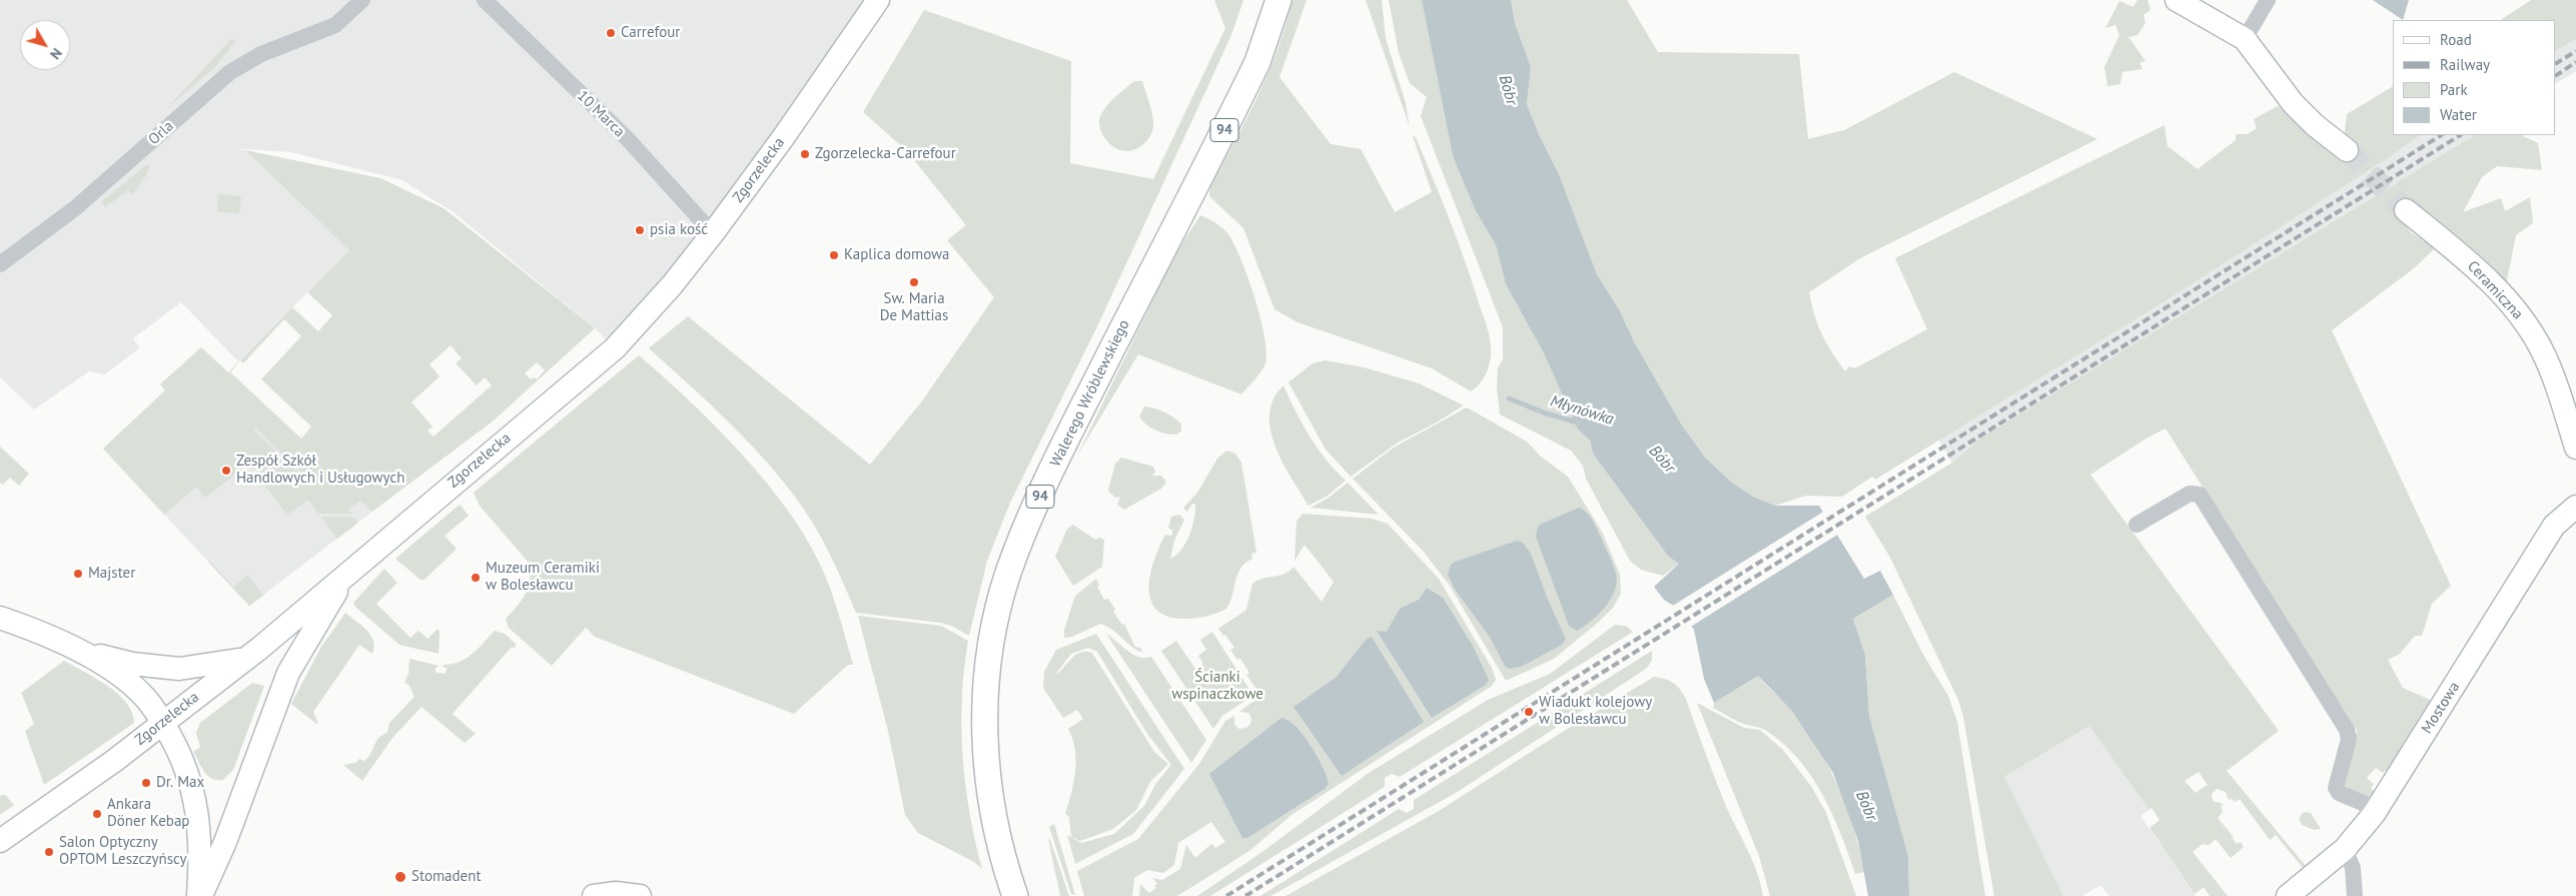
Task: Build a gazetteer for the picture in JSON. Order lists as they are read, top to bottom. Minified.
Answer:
{"streets":{"main road":["94","Walerego Wróblewskiego"],"street":["10 Marca","Orla","Zgorzelecka","Ceramiczna","Mostowa"]},"crossings":[["10 Marca","Zgorzelecka"]],"water":["Bóbr","Młynówka"],"parks":["Ścianki wspinaczkowe"],"places":["Carrefour","Zgorzelecka-Carrefour","psia kość","Kaplica domowa","Sw. Maria De Mattias","Zespół Szkół Handlowych i Usługowych","Majster","Muzeum Ceramiki w Bolesławcu","Wiadukt kolejowy w Bolesławcu","Dr. Max","Ankara Döner Kebap","Salon Optyczny OPTOM Leszczyńscy","Stomadent"],"legend":["Road","Railway","Park","Water"],"north":"bottom right"}
